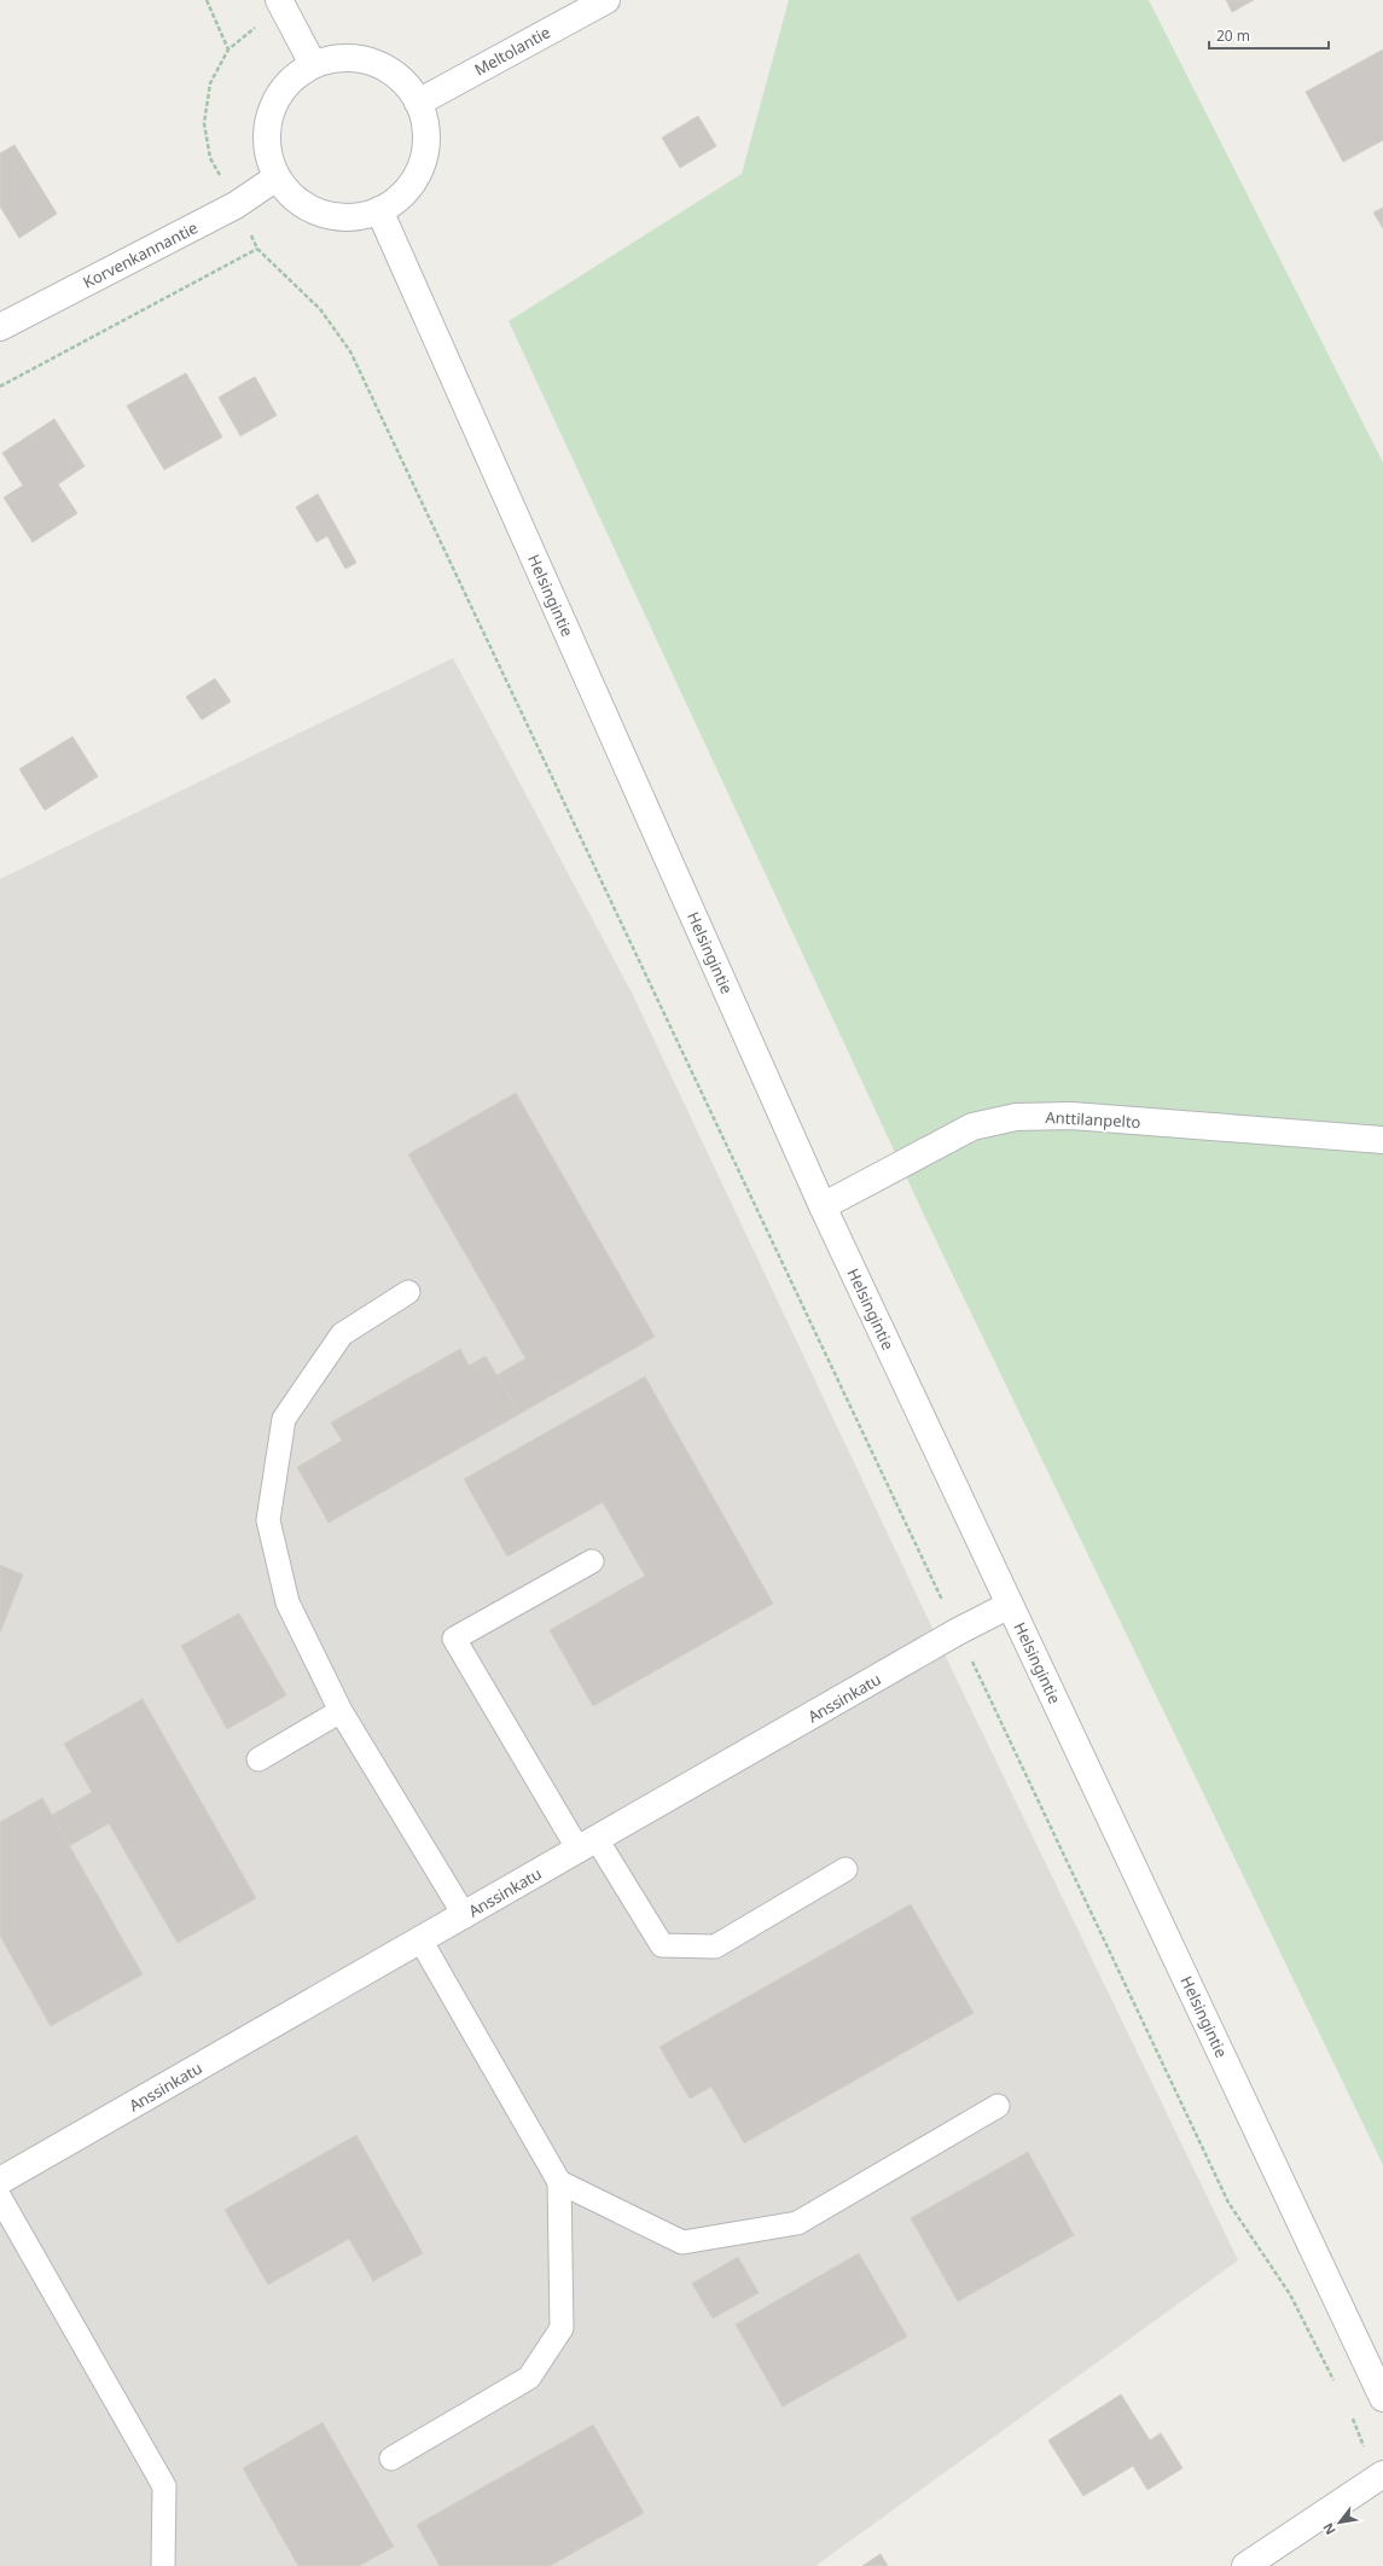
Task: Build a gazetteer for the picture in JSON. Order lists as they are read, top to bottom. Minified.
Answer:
{"streets":{"main road":["Meltolantie","Korvenkannantie","Helsingintie","Anttilanpelto","Anssinkatu"]},"crossings":[["Meltolantie","Korvenkannantie"],["Meltolantie","Helsingintie"],["Korvenkannantie","Helsingintie"],["Helsingintie","Anttilanpelto"],["Helsingintie","Anssinkatu"]],"scale_bar":"20 m","north":"bottom left"}
